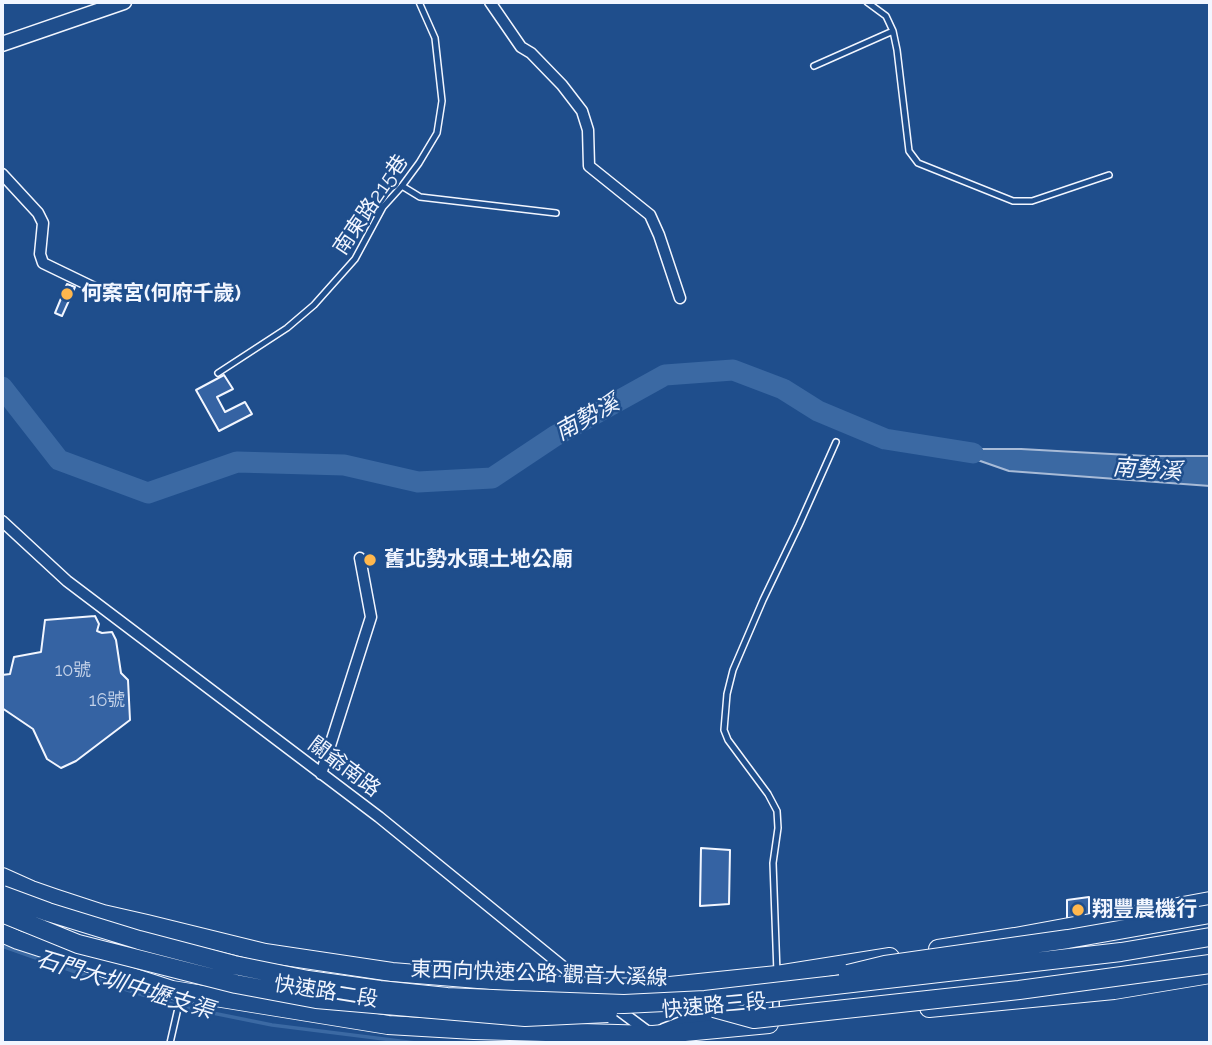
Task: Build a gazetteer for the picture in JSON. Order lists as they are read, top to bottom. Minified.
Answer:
{"streets":{"main road":["東西向快速公路 觀音大溪線","快速路二段","快速路三段"],"street":["關爺南路"],"lane":["南東路215巷"]},"crossings":[["關爺南路","快速路二段"],["關爺南路","快速路三段"],["東西向快速公路 觀音大溪線","快速路三段"],["快速路二段","快速路三段"]],"water":["南勢溪","石門大圳中壢支渠"],"places":["何案宮(何府千歲)","舊北勢水頭土地公廟","翔豐農機行"],"house_numbers":["10號","16號"]}
